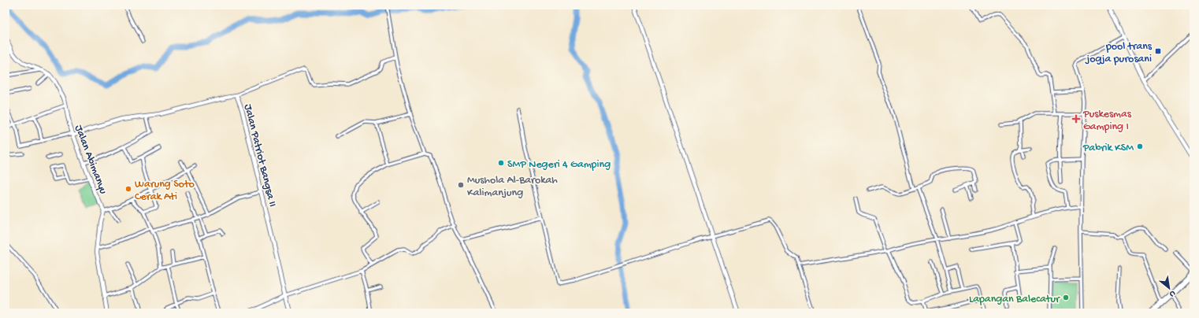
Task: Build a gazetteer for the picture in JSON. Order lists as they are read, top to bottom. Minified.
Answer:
{"streets":{"street":["Jalan Patriot Bangsa II","Jalan Abimanyu"]},"places":{"transit":["pool trans jogja purosani"],"health":["Puskesmas Gamping I"],"other":["Pabrik KSM","SMP Negeri 4 Gamping","Mushola Al-Barokah Kalimanjung","Warung Soto Cerak Ati","Lapangan Balecatur"]},"north":"bottom right"}
